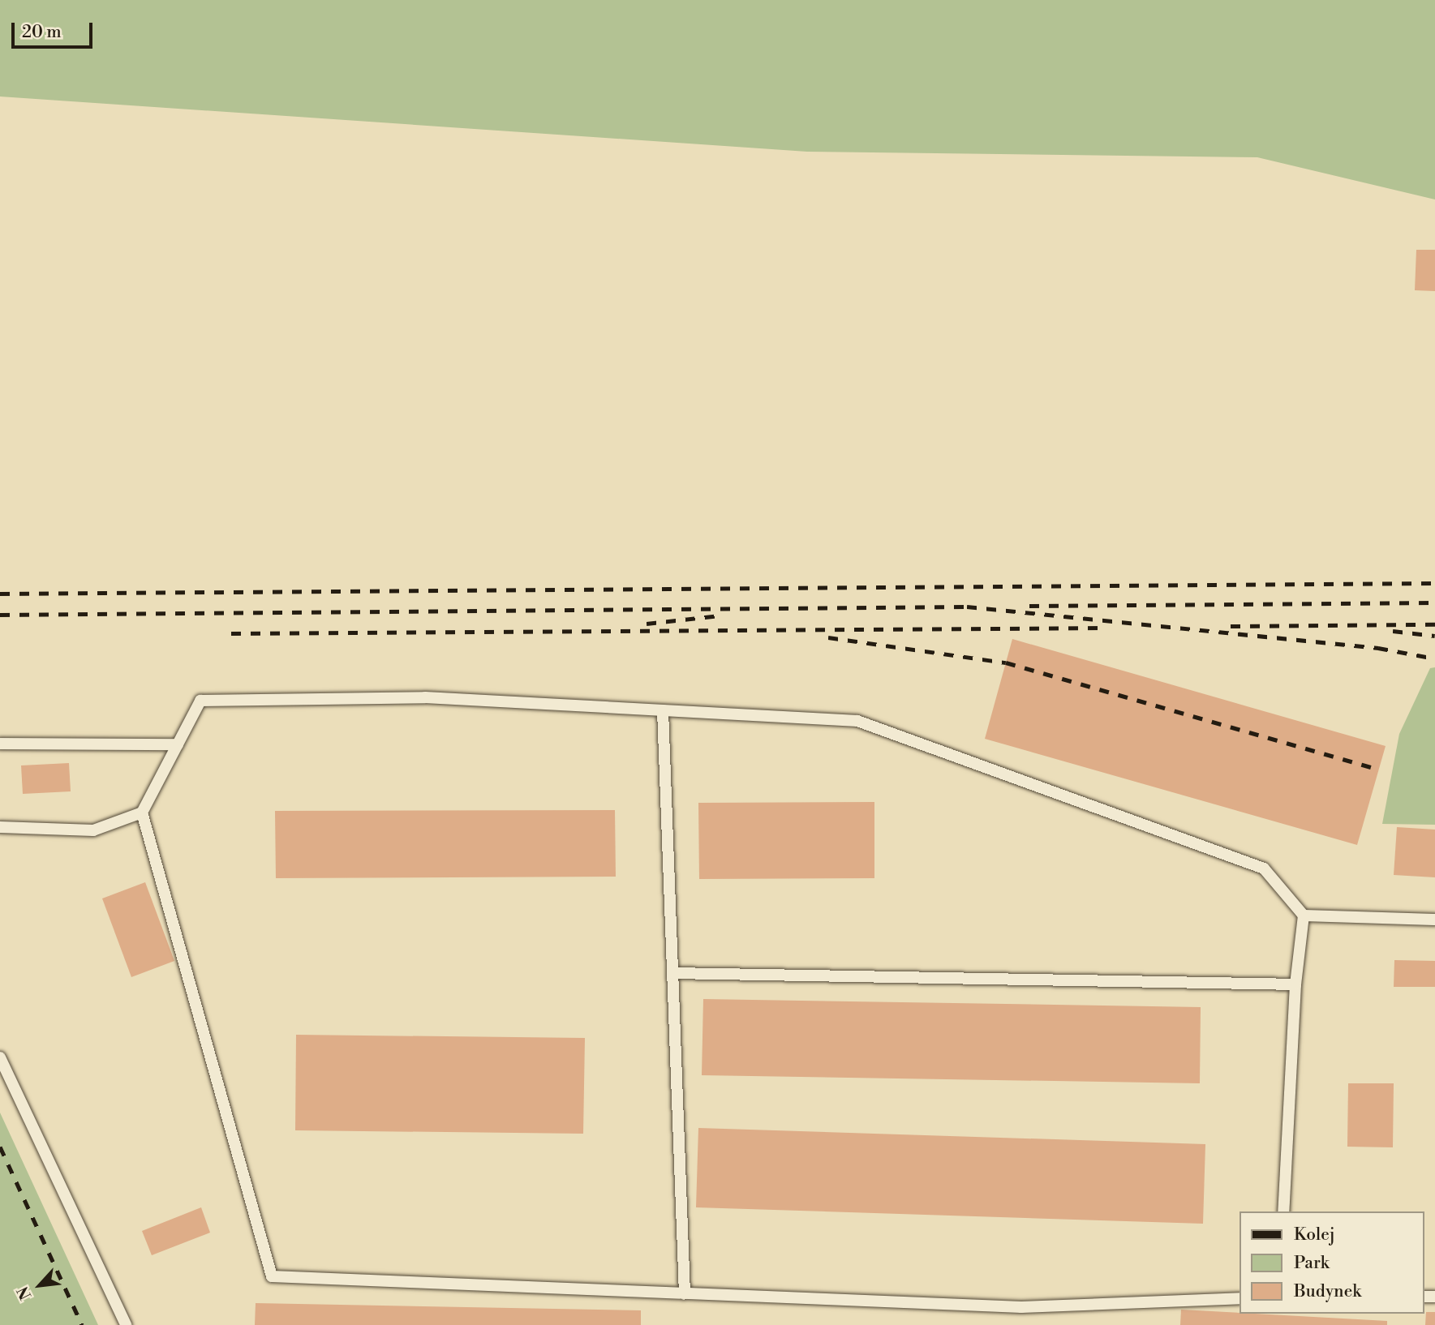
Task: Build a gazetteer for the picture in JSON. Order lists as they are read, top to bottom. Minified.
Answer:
{"legend":["Kolej","Park","Budynek"],"scale_bar":"20 m","north":"bottom left"}
